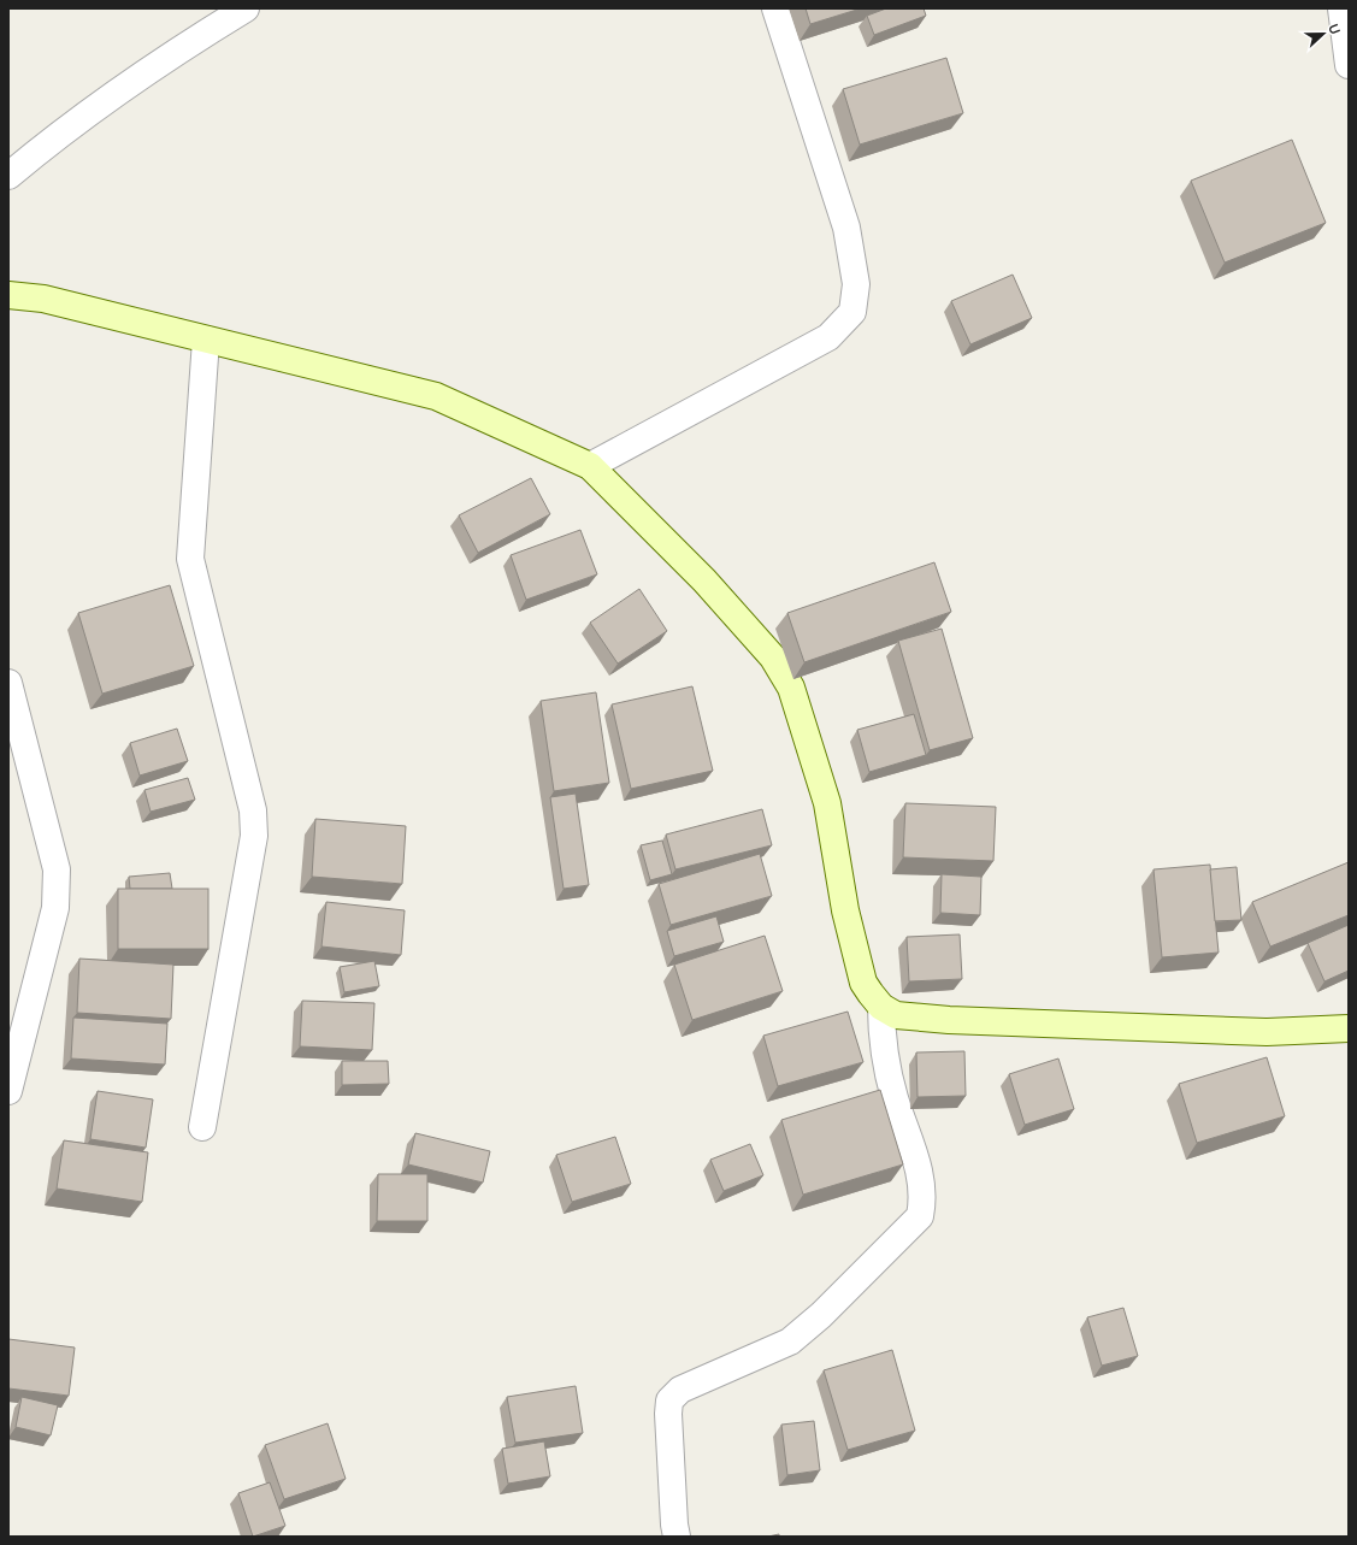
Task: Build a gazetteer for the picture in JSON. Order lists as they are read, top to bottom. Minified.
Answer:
{"north":"right"}
